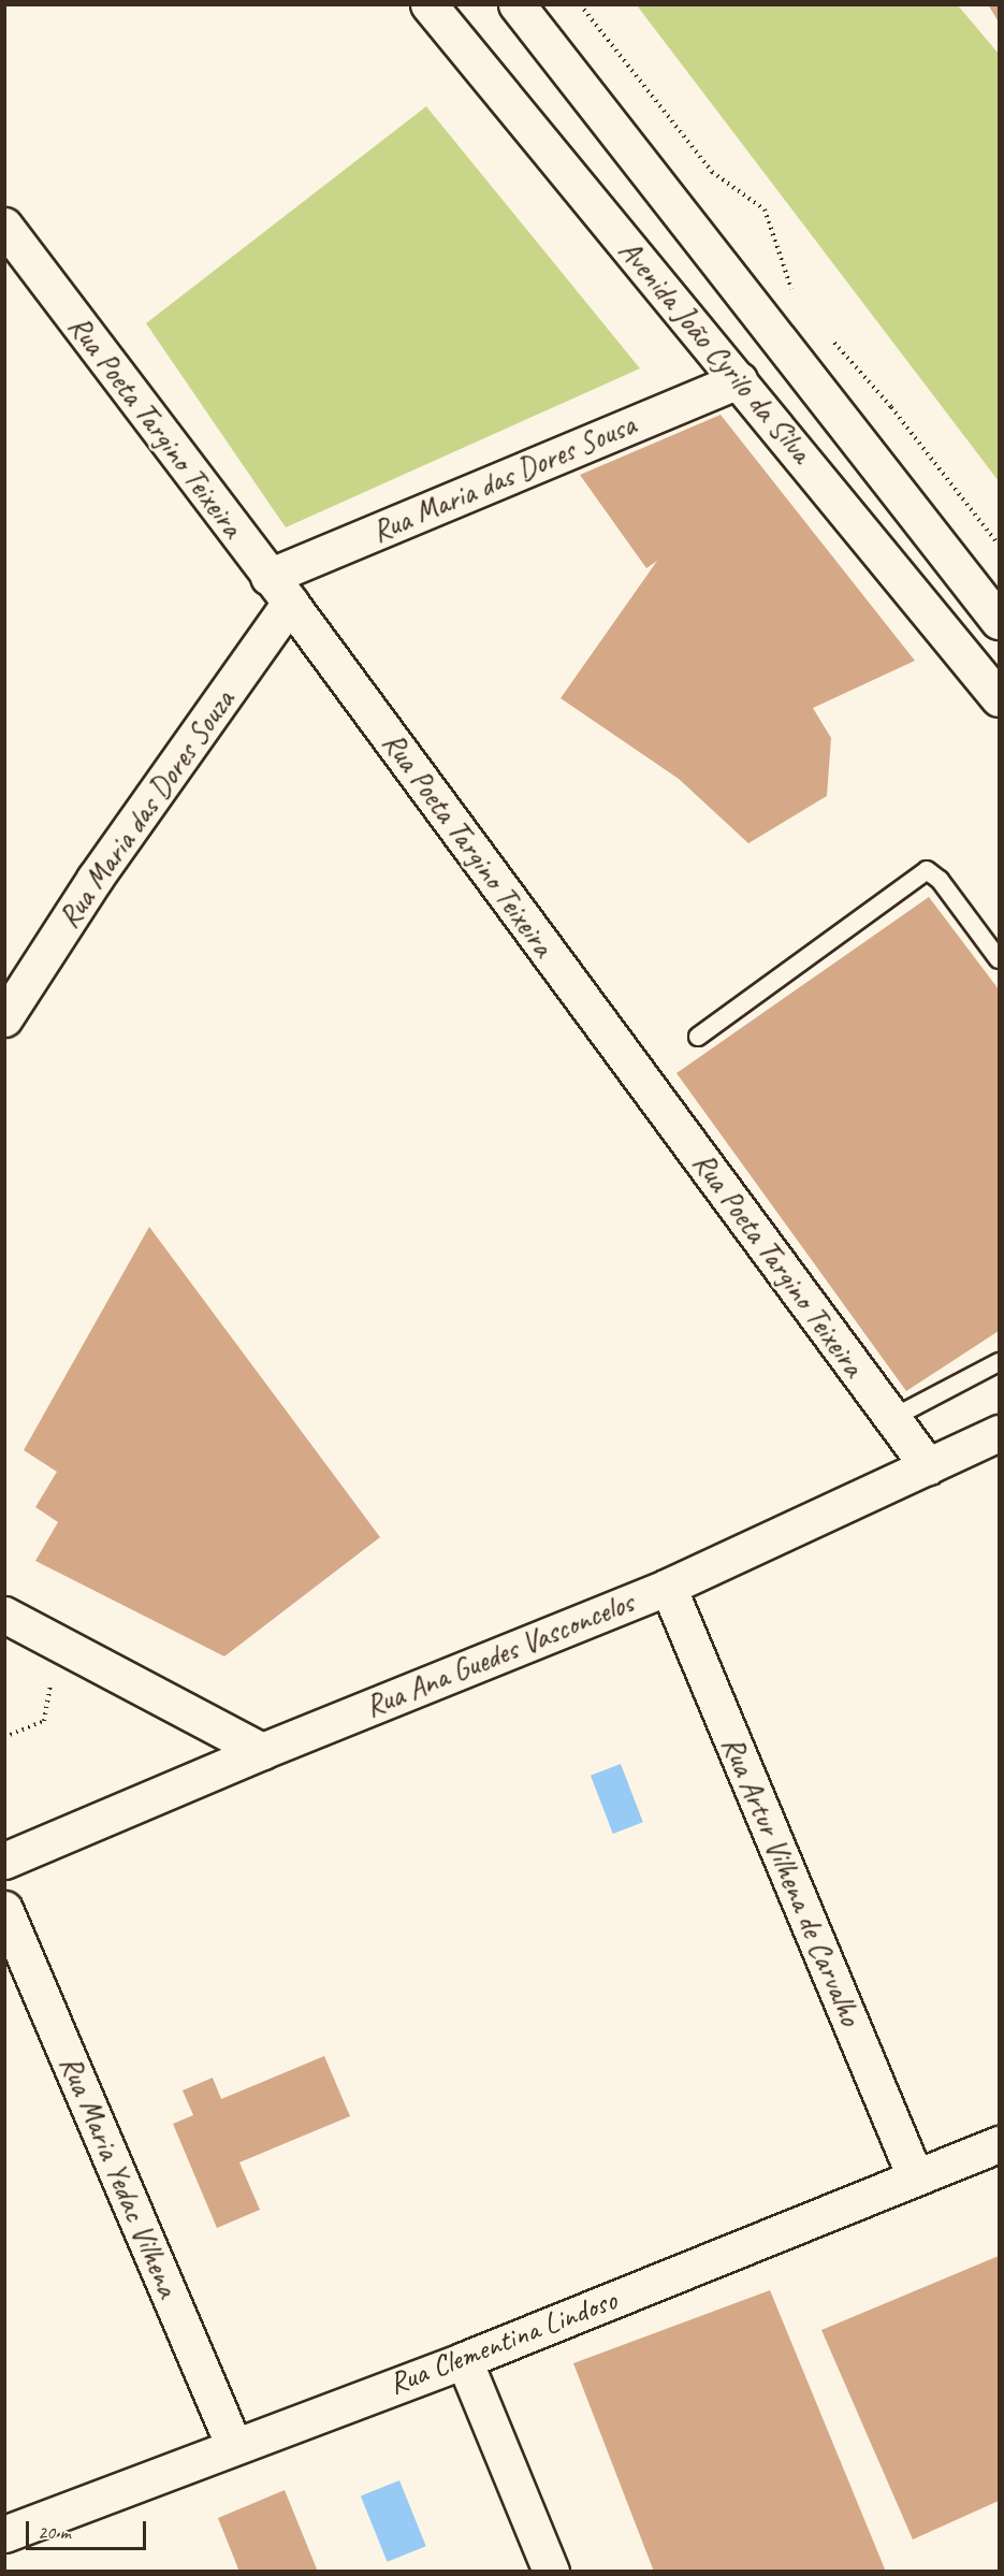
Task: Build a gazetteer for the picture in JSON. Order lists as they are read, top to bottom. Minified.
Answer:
{"streets":{"street":["Avenida João Cyrilo da Silva","Rua Poeta Targino Teixeira","Rua Maria das Dores Sousa","Rua Maria das Dores Souza","Rua Ana Guedes Vasconcelos","Rua Artur Vilhena de Carvalho","Rua Maria Yedac Vilhena","Rua Clementina Lindoso"]},"crossings":[["Avenida João Cyrilo da Silva","Rua Maria das Dores Sousa"],["Rua Poeta Targino Teixeira","Rua Maria das Dores Sousa"],["Rua Poeta Targino Teixeira","Rua Maria das Dores Souza"],["Rua Poeta Targino Teixeira","Rua Ana Guedes Vasconcelos"],["Rua Maria das Dores Sousa","Rua Maria das Dores Souza"],["Rua Ana Guedes Vasconcelos","Rua Artur Vilhena de Carvalho"],["Rua Artur Vilhena de Carvalho","Rua Clementina Lindoso"],["Rua Maria Yedac Vilhena","Rua Clementina Lindoso"]],"scale_bar":"20 m"}
